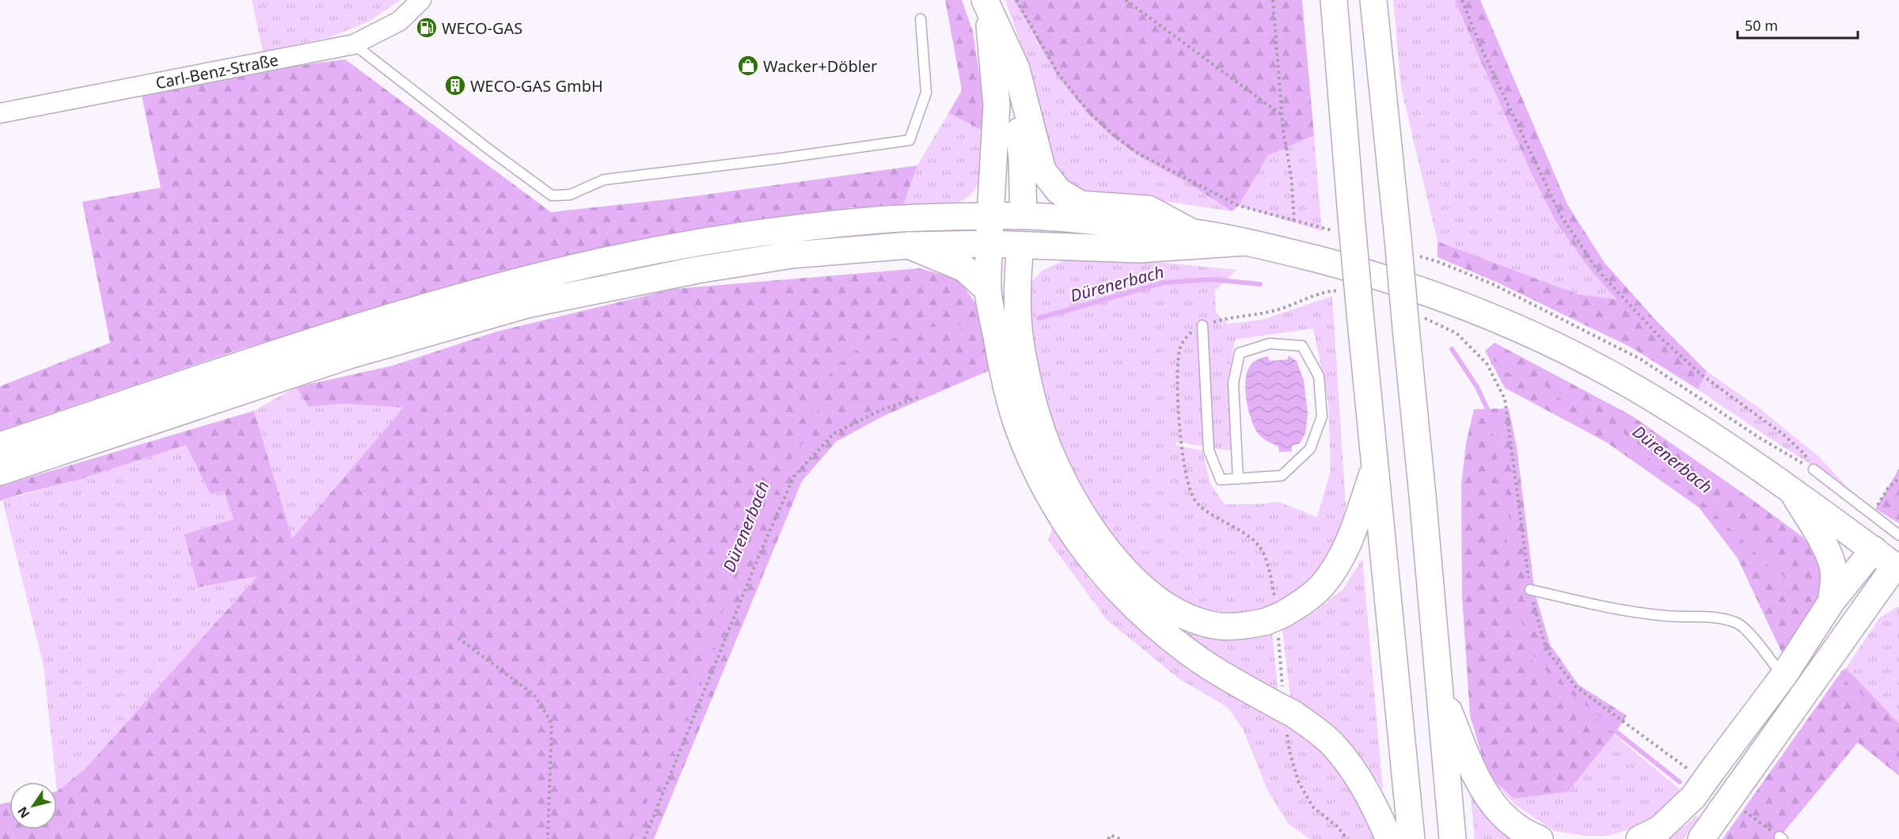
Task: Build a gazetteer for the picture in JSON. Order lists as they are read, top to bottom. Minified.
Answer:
{"streets":{"street":["Carl-Benz-Straße"]},"water":["Dürenerbach"],"places":{"fuel station":["WECO-GAS"],"shop":["Wacker+Döbler"],"building":["WECO-GAS GmbH"]},"scale_bar":"50 m","north":"bottom left"}
